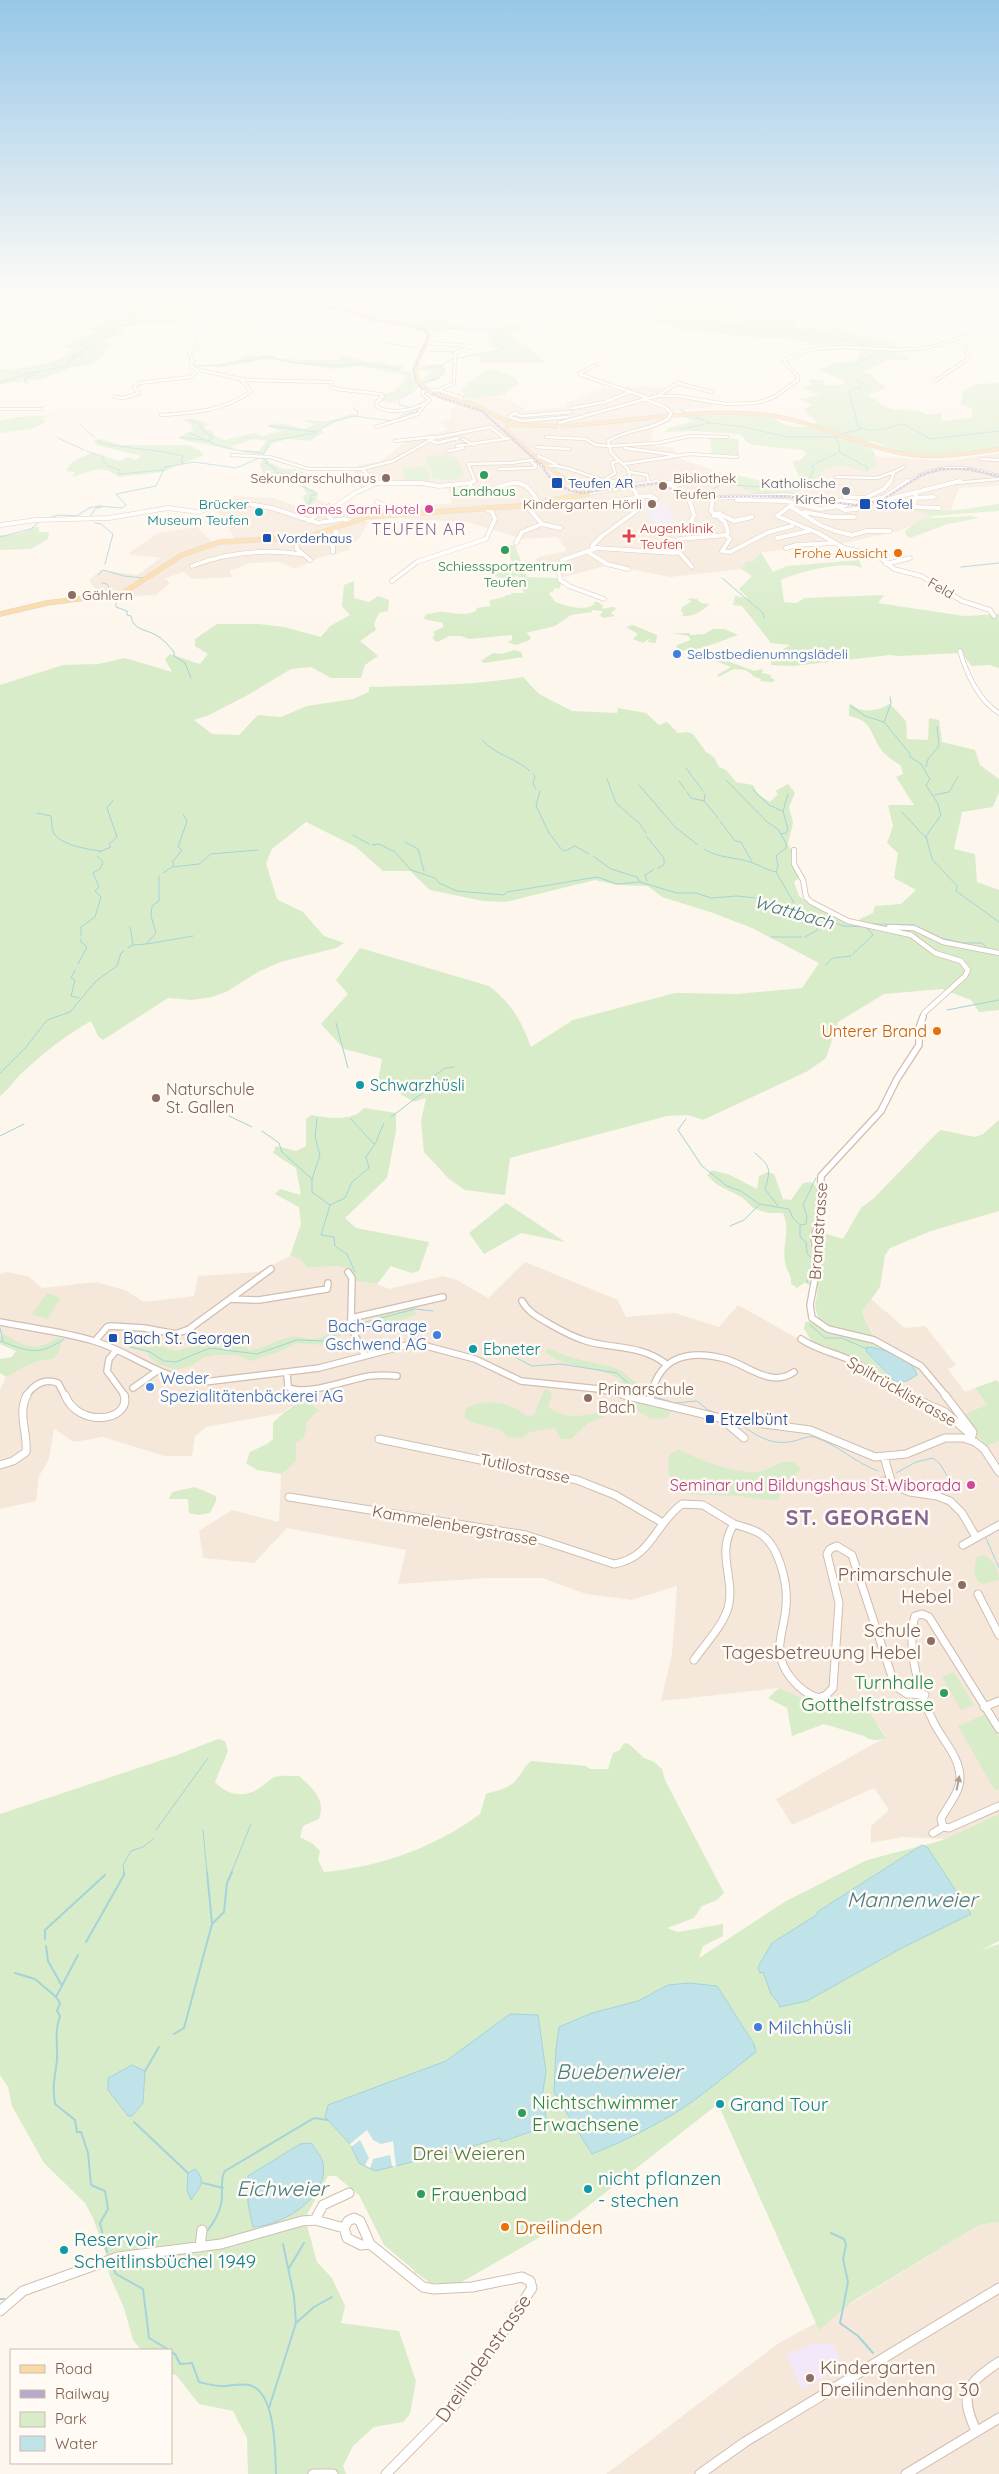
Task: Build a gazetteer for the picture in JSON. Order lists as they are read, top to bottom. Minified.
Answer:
{"streets":{"street":["Feld","Brandstrasse","Spiltrücklistrasse","Tutilostrasse","Kammelenbergstrasse","Dreilindenstrasse"]},"crossings":[["Brandstrasse","Spiltrücklistrasse"],["Tutilostrasse","Kammelenbergstrasse"]],"districts":["TEUFEN AR","ST. GEORGEN"],"water":["Wattbach","Mannenweier","Buebenweier","Eichweier"],"parks":["Drei Weieren"],"places":{"other":["Landhaus","Sekundarschulhaus","Bibliothek Teufen","Katholische Kirche","Kindergarten Hörli","Games Garni Hotel","Brücker Museum Teufen","Schiesssportzentrum Teufen","Frohe Aussicht","Gählern","Selbstbedienumngslädeli","Unterer Brand","Schwarzhüsli","Naturschule St. Gallen","Bach-Garage Gschwend AG","Ebneter","Weder Spezialitätenbäckerei AG","Primarschule Bach","Seminar und Bildungshaus St.Wiborada","Primarschule Hebel","Schule Tagesbetreuung Hebel","Turnhalle Gotthelfstrasse","Milchhüsli","Grand Tour","Nichtschwimmer Erwachsene","nicht pflanzen - stechen","Frauenbad","Dreilinden","Reservoir Scheitlinsbüchel 1949","Kindergarten Dreilindenhang 30"],"transit":["Teufen AR","Stofel","Vorderhaus","Bach St. Georgen","Etzelbünt"],"health":["Augenklinik Teufen"]},"legend":["Road","Railway","Park","Water"]}
